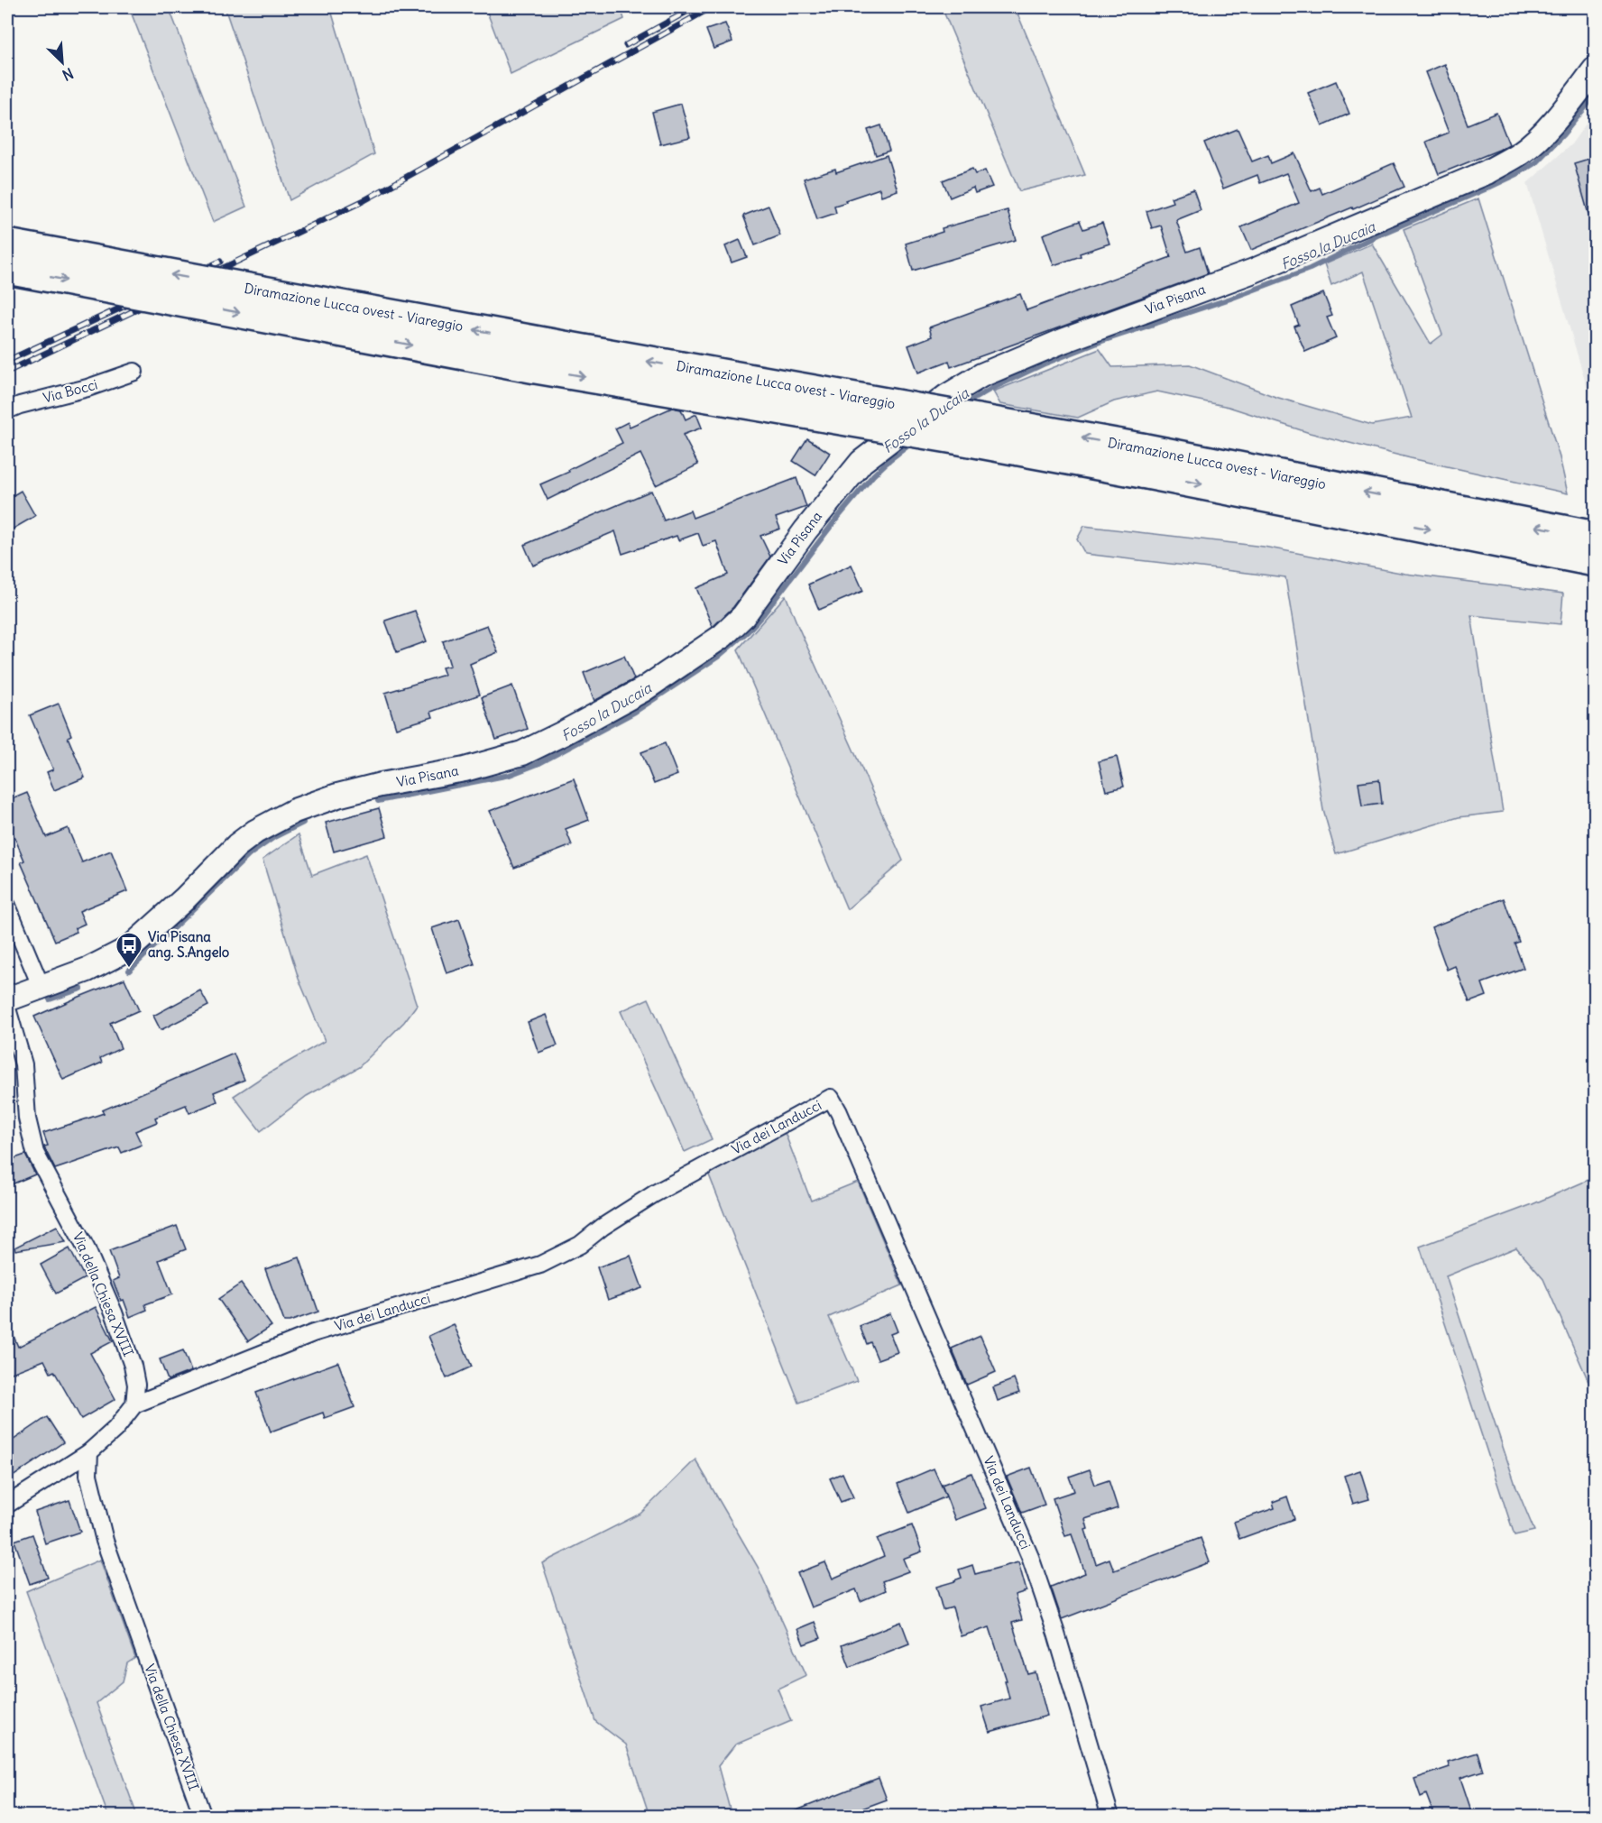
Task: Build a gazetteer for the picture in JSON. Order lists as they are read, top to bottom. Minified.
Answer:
{"streets":{"highway":["Diramazione Lucca ovest - Viareggio"],"main road":["Via Pisana"],"street":["Via Bocci","Via dei Landucci","Via della Chiesa XVIII"]},"crossings":[["Via dei Landucci","Via della Chiesa XVIII"]],"water":["Fosso la Ducaia"],"places":{"bus stop":["Via Pisana ang. S.Angelo"]},"north":"bottom right"}
